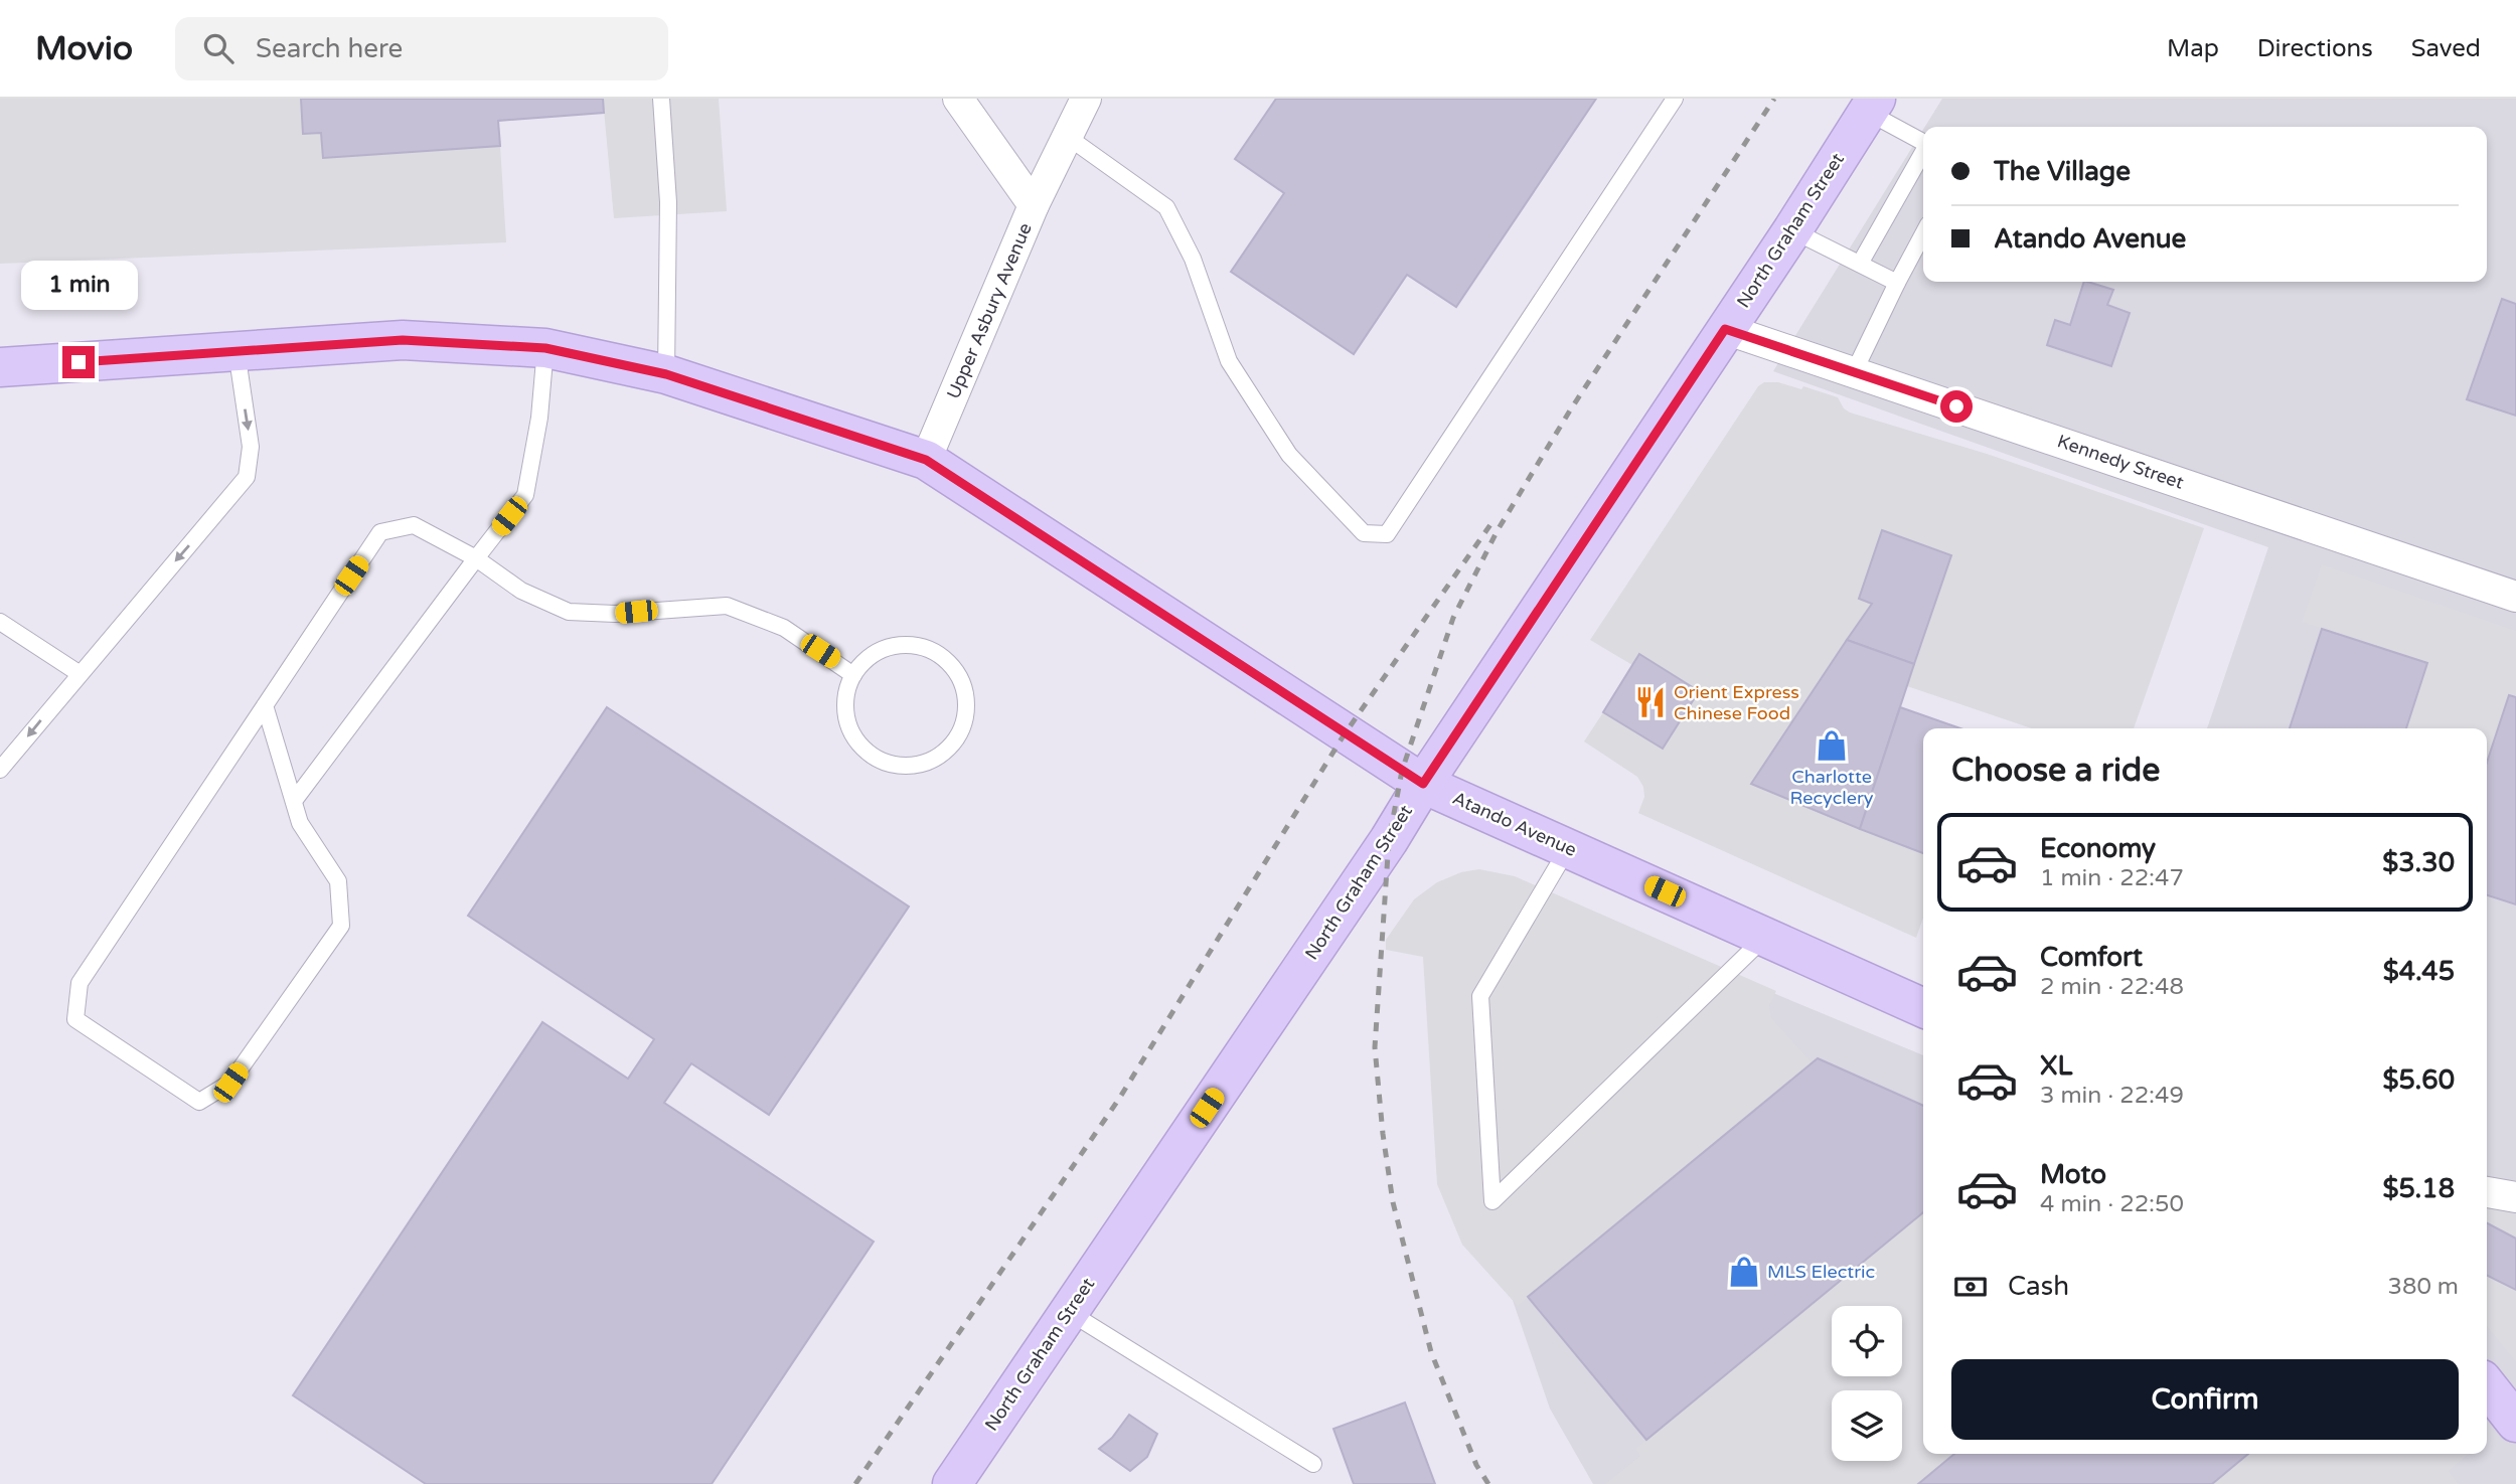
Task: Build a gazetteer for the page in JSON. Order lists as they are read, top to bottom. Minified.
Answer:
{"streets":{"main road":["North Graham Street","Atando Avenue"],"street":["Upper Asbury Avenue","Kennedy Street"]},"crossings":[["North Graham Street","Kennedy Street"],["North Graham Street","Atando Avenue"],["Upper Asbury Avenue","Atando Avenue"]],"places":{"restaurant":["Orient Express Chinese Food"],"shop":["Charlotte Recyclery","MLS Electric"]},"page":{"header":"Movio","search":"Search here","nav":["Map","Directions","Saved"],"banner":["The Village","Atando Avenue"],"bubble":"1 min","heading":"Choose a ride","list":[{"name":"Economy","note":"1 min · 22:47","value":"$3.30"},{"name":"Comfort","note":"2 min · 22:48","value":"$4.45"},{"name":"XL","note":"3 min · 22:49","value":"$5.60"},{"name":"Moto","note":"4 min · 22:50","value":"$5.18"}],"pay":["Cash","380 m"],"buttons":"Confirm"}}
